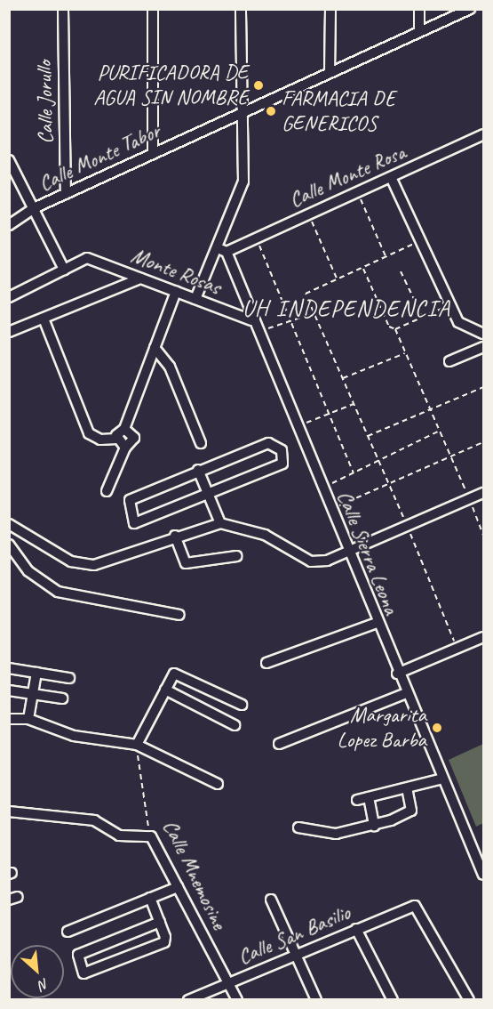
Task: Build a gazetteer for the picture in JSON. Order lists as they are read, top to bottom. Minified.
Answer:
{"streets":{"street":["Calle Jorullo","Calle Monte Tabor","Calle Monte Rosa","Monte Rosas","Calle Sierra Leona","Calle Mnemosine","Calle San Basilio"]},"crossings":[["Calle Jorullo","Calle Monte Tabor"],["Calle Monte Rosa","Calle Sierra Leona"],["Monte Rosas","Calle Sierra Leona"],["Calle Mnemosine","Calle San Basilio"]],"districts":["UH INDEPENDENCIA"],"places":["PURIFICADORA DE AGUA SIN NOMBRE","FARMACIA DE GENERICOS","Margarita Lopez Barba"],"north":"bottom right"}
